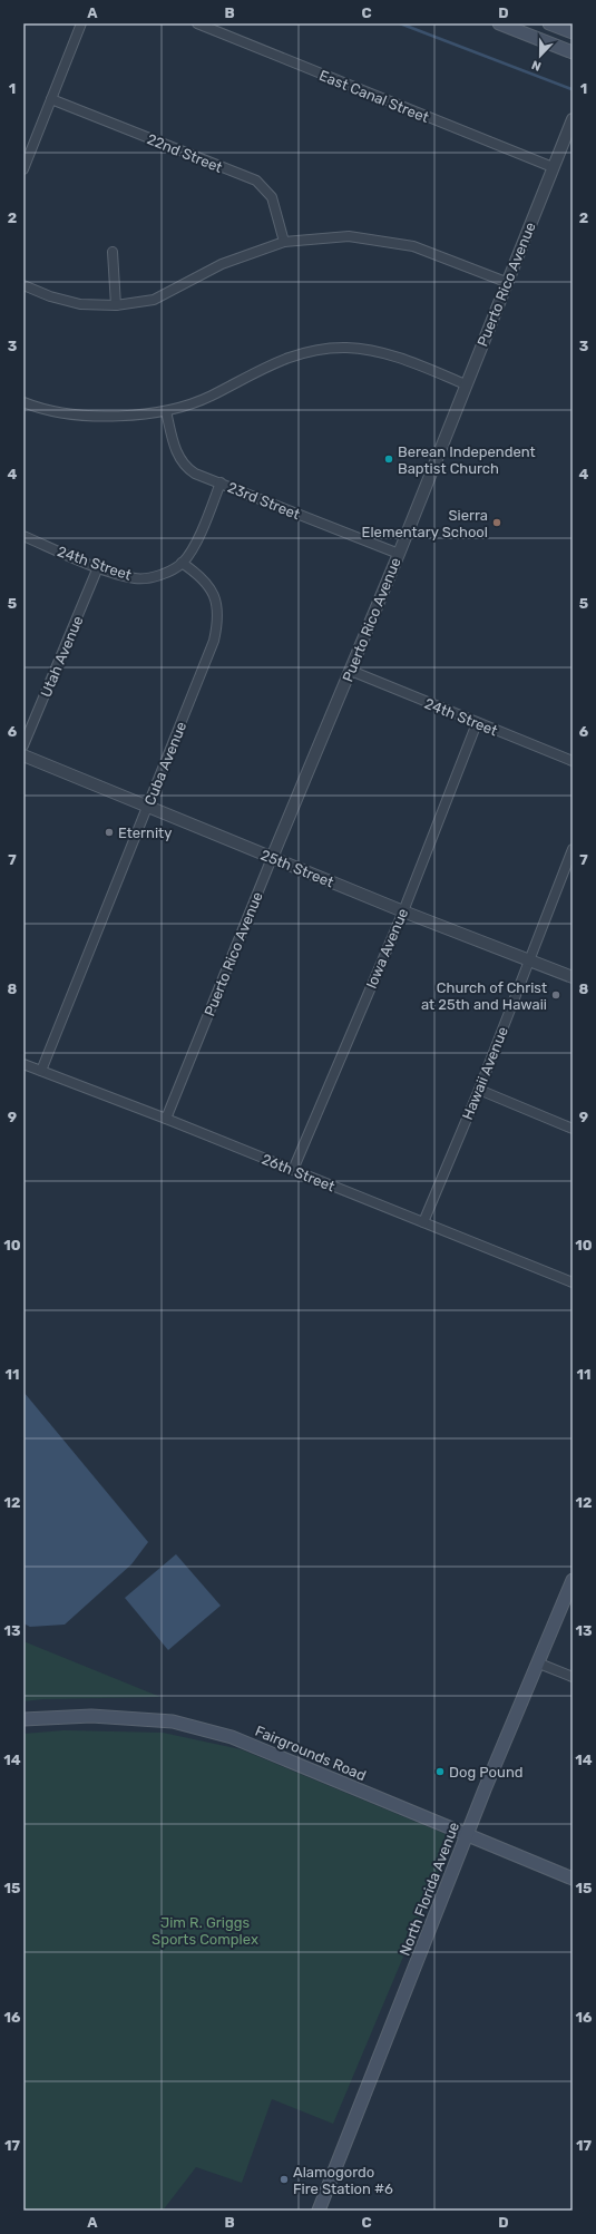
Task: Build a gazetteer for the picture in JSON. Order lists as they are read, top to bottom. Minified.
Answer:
{"streets":{"main road":["Fairgrounds Road","North Florida Avenue"],"street":["East Canal Street","22nd Street","Puerto Rico Avenue","23rd Street","24th Street","Utah Avenue","Cuba Avenue","25th Street","Iowa Avenue","Hawaii Avenue","26th Street"]},"crossings":[["East Canal Street","Puerto Rico Avenue"],["Puerto Rico Avenue","23rd Street"],["Puerto Rico Avenue","24th Street"],["Puerto Rico Avenue","25th Street"],["Puerto Rico Avenue","26th Street"],["23rd Street","24th Street"],["24th Street","Utah Avenue"],["24th Street","Cuba Avenue"],["24th Street","Iowa Avenue"],["Cuba Avenue","25th Street"],["Cuba Avenue","26th Street"],["25th Street","Iowa Avenue"],["25th Street","Hawaii Avenue"],["Iowa Avenue","26th Street"],["Hawaii Avenue","26th Street"],["Fairgrounds Road","North Florida Avenue"]],"parks":["Jim R. Griggs Sports Complex"],"places":["Berean Independent Baptist Church","Sierra Elementary School","Eternity","Church of Christ at 25th and Hawaii","Dog Pound","Alamogordo Fire Station #6"],"north":"bottom","grid":{"columns":["A","B","C","D"],"rows":["1","2","3","4","5","6","7","8","9","10","11","12","13","14","15","16","17"]}}
